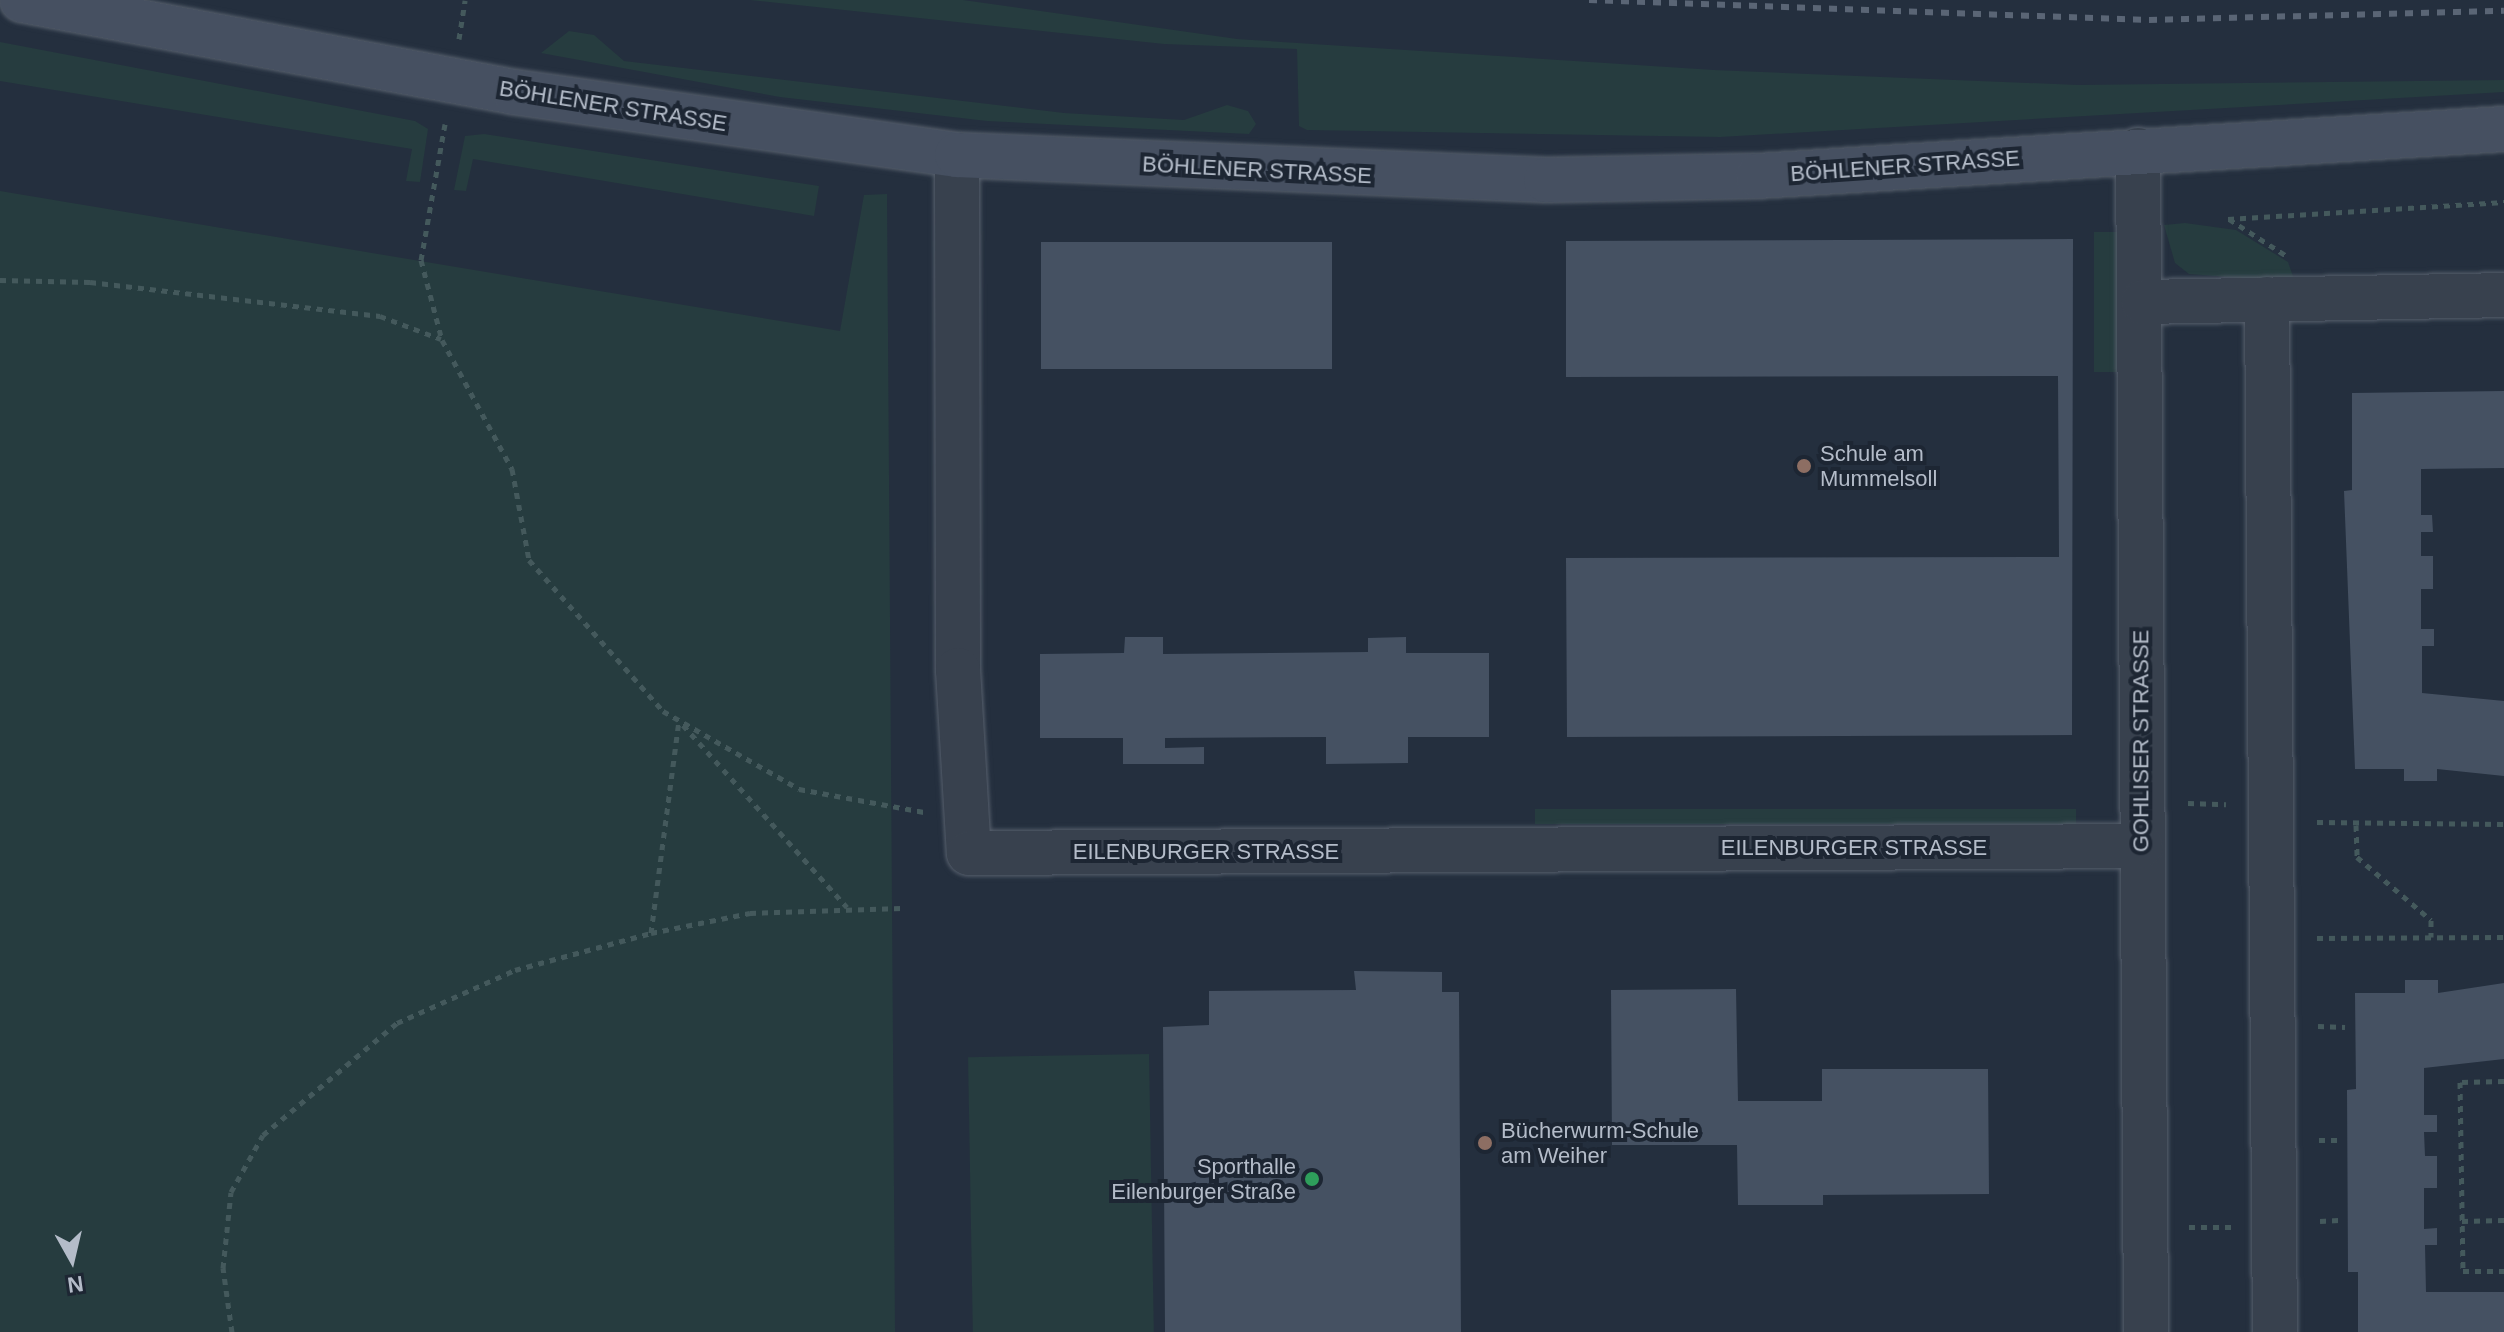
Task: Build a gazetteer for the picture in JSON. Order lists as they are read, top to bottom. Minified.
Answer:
{"streets":{"street":["BÖHLENER STRASSE","GOHLISER STRASSE","EILENBURGER STRASSE"]},"crossings":[["BÖHLENER STRASSE","GOHLISER STRASSE"],["BÖHLENER STRASSE","EILENBURGER STRASSE"],["GOHLISER STRASSE","EILENBURGER STRASSE"]],"places":["Schule am Mummelsoll","Bücherwurm-Schule am Weiher","Sporthalle Eilenburger Straße"],"north":"bottom"}
